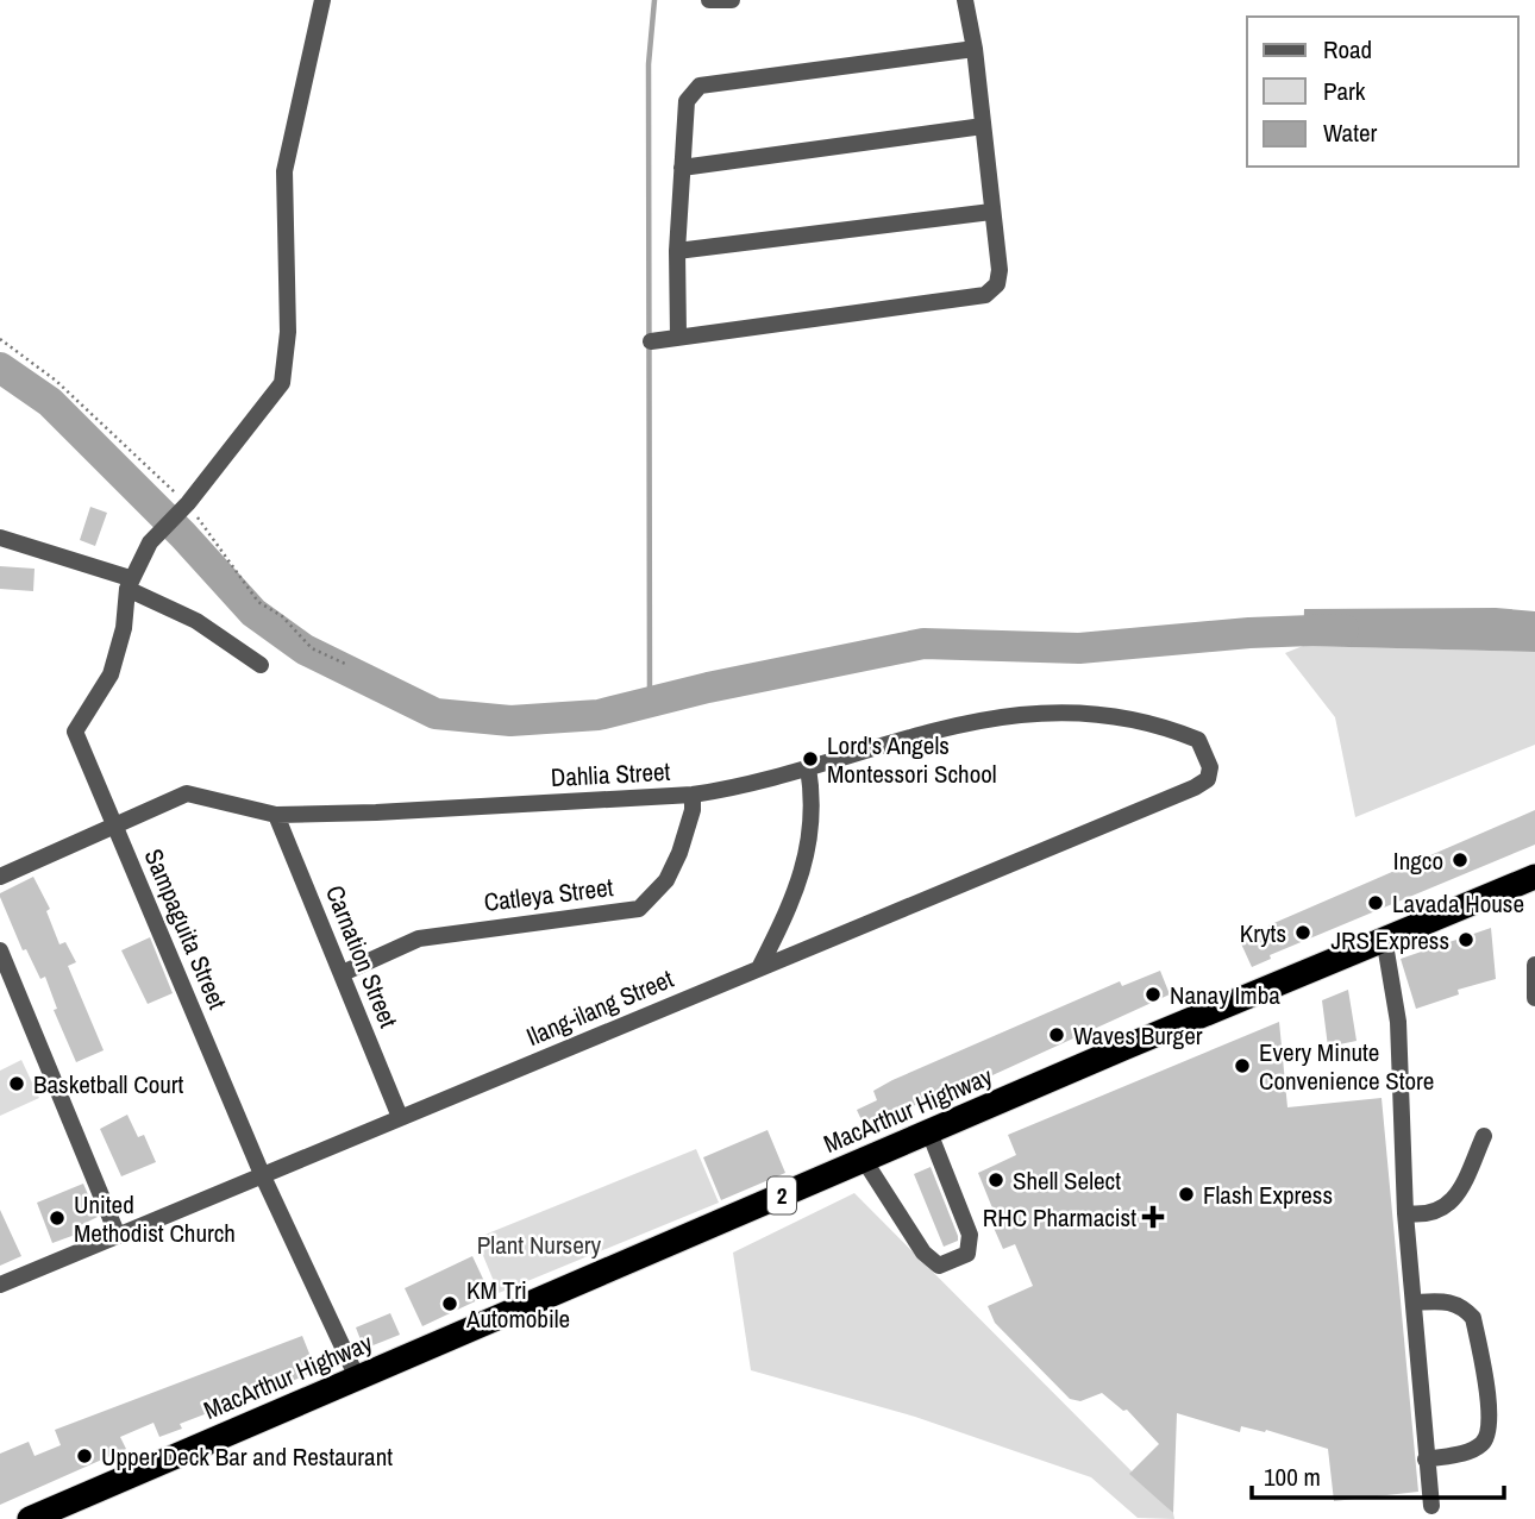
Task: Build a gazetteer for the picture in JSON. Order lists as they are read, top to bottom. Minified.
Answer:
{"streets":{"highway":["MacArthur Highway","2"],"street":["Dahlia Street","Catleya Street","Sampaguita Street","Carnation Street","Ilang-ilang Street"]},"crossings":[["Dahlia Street","Catleya Street"],["Dahlia Street","Sampaguita Street"],["Dahlia Street","Carnation Street"],["Dahlia Street","Ilang-ilang Street"],["Catleya Street","Carnation Street"],["Sampaguita Street","Ilang-ilang Street"],["Sampaguita Street","MacArthur Highway"],["Carnation Street","Ilang-ilang Street"]],"parks":["Plant Nursery"],"places":{"other":["Lord's Angels Montessori School","Ingco","Lavada House","Kryts","JRS Express","Nanay Imba","Waves Burger","Every Minute Convenience Store","Basketball Court","Shell Select","Flash Express","United Methodist Church","KM Tri Automobile","Upper Deck Bar and Restaurant"],"health":["RHC Pharmacist"]},"legend":["Road","Park","Water"],"scale_bar":"100 m"}
